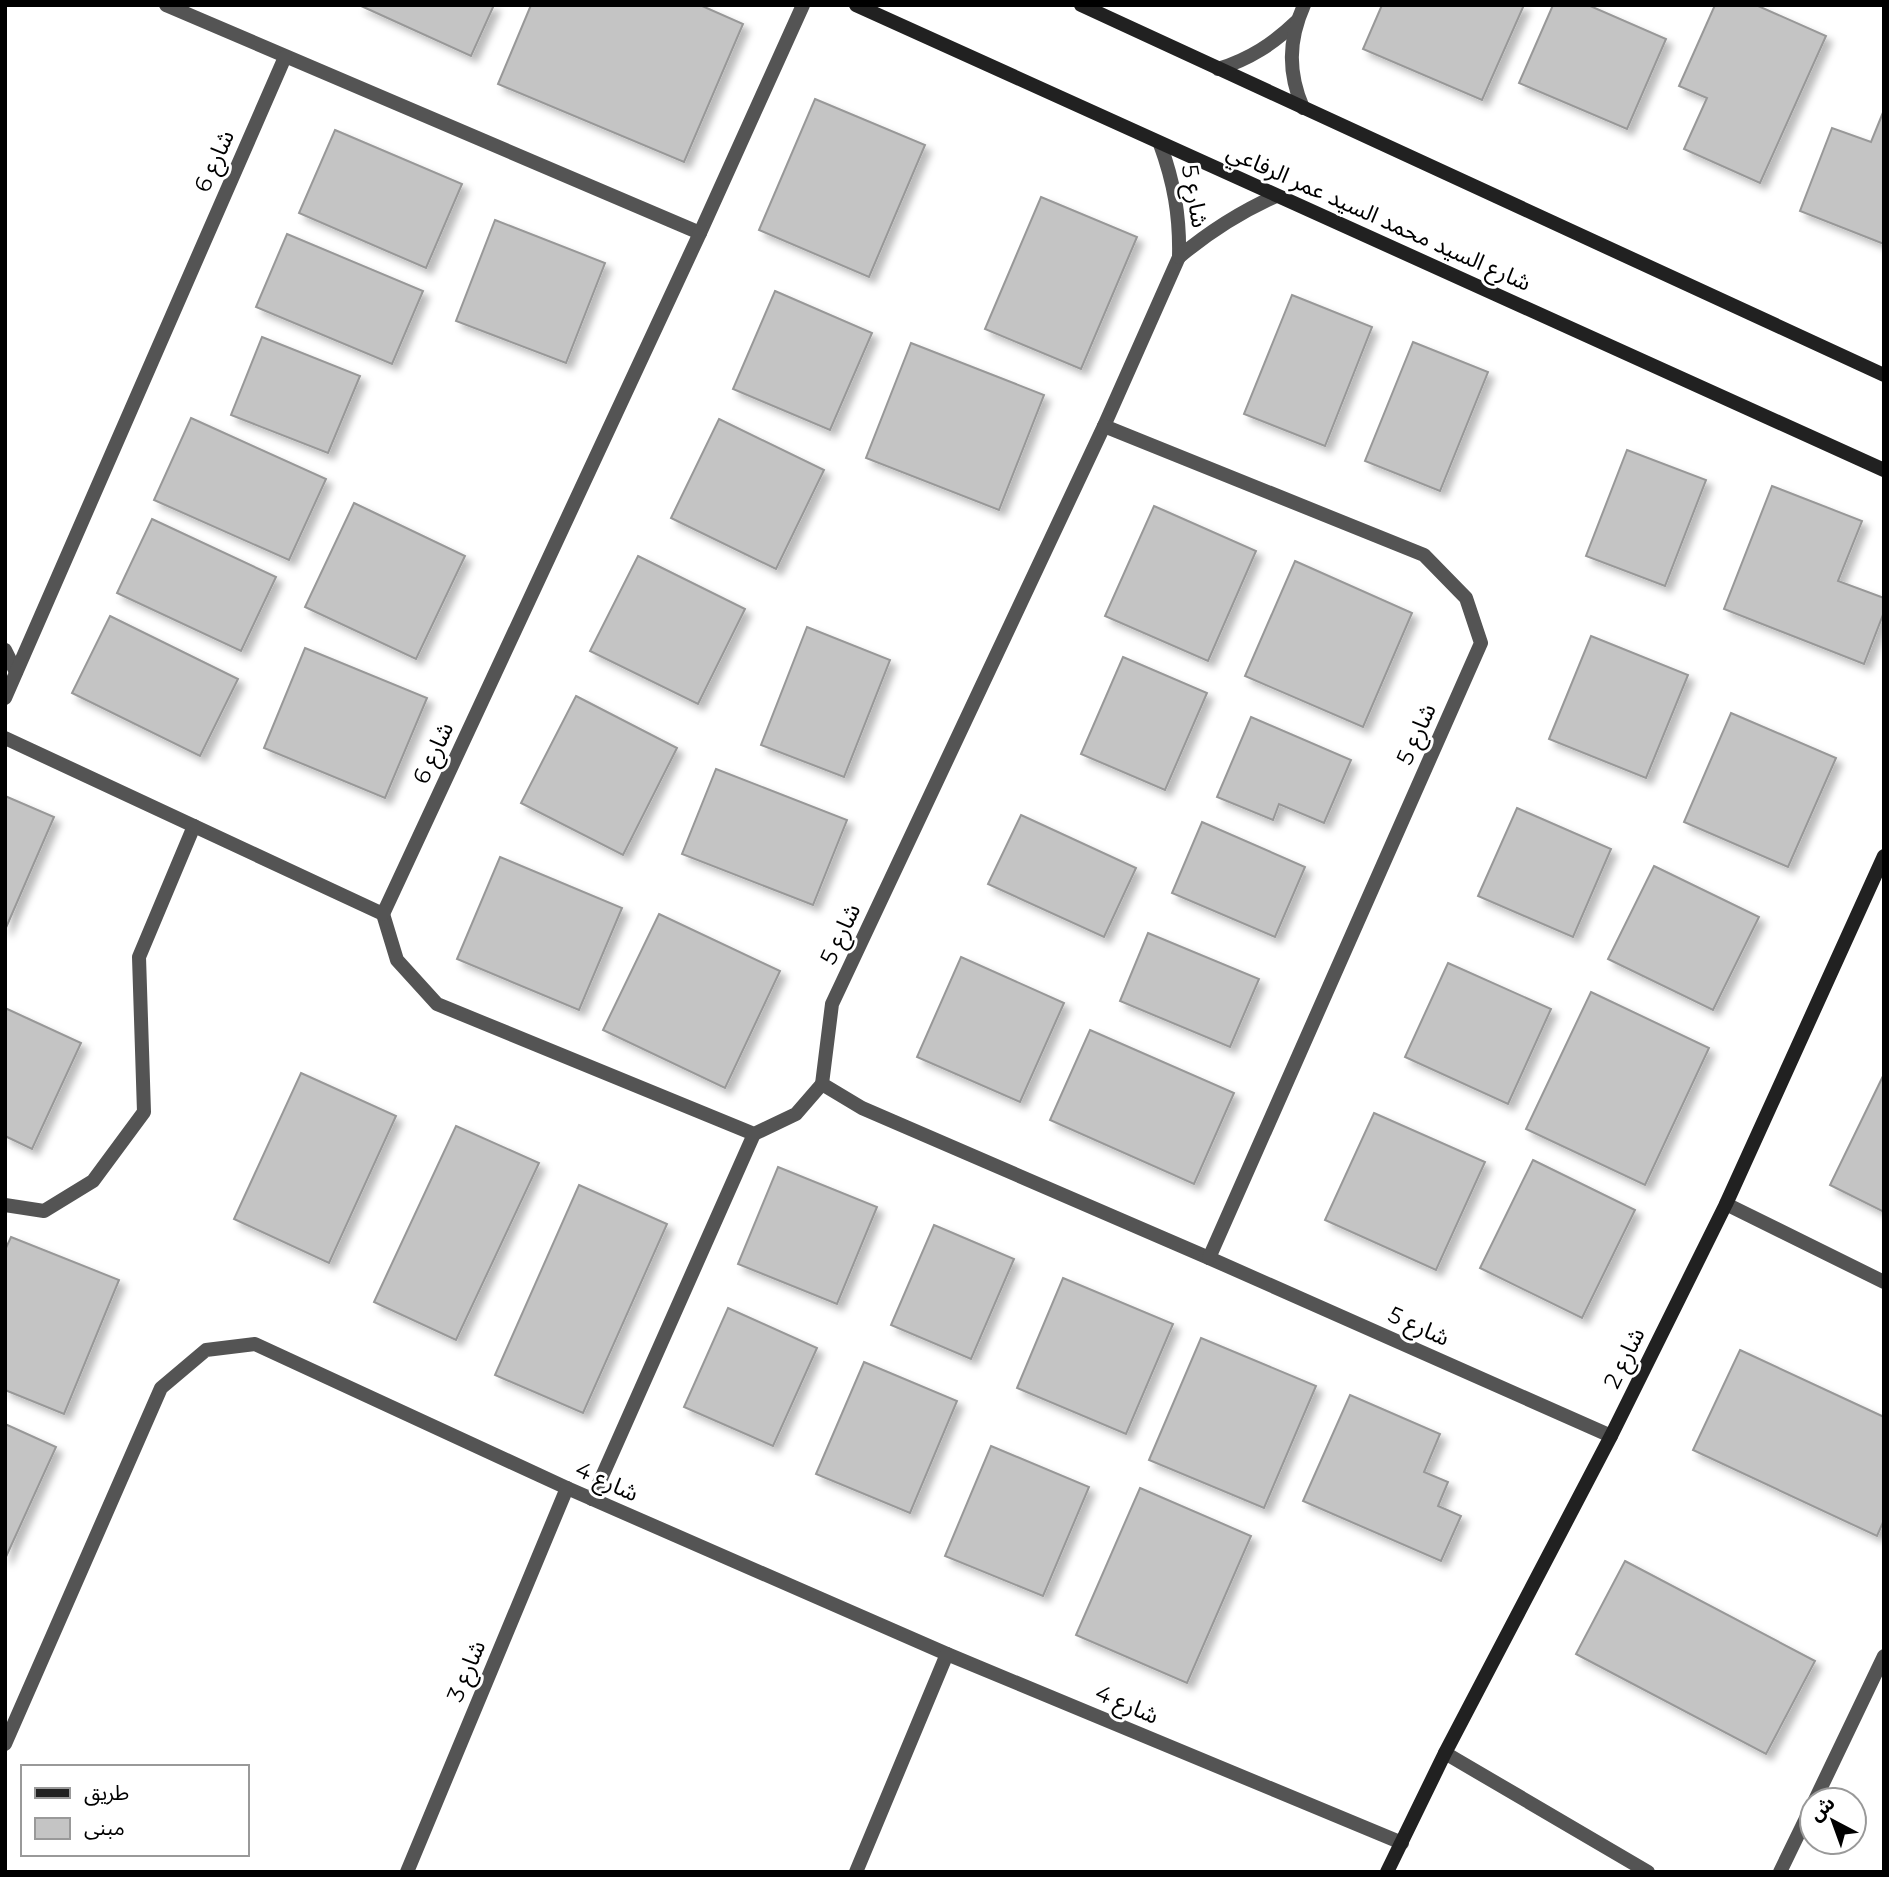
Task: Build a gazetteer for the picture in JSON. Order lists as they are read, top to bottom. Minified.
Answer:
{"streets":{"street":["شارع 6","شارع 5","شارع السيد محمد السيد عمر الرفاعي","شارع 2","شارع 4","شارع 3"]},"crossings":[["شارع 5","شارع السيد محمد السيد عمر الرفاعي"],["شارع 5","شارع 2"],["شارع 2","شارع 4"],["شارع 4","شارع 3"]],"legend":["طريق","مبنى"],"north":"top left"}
